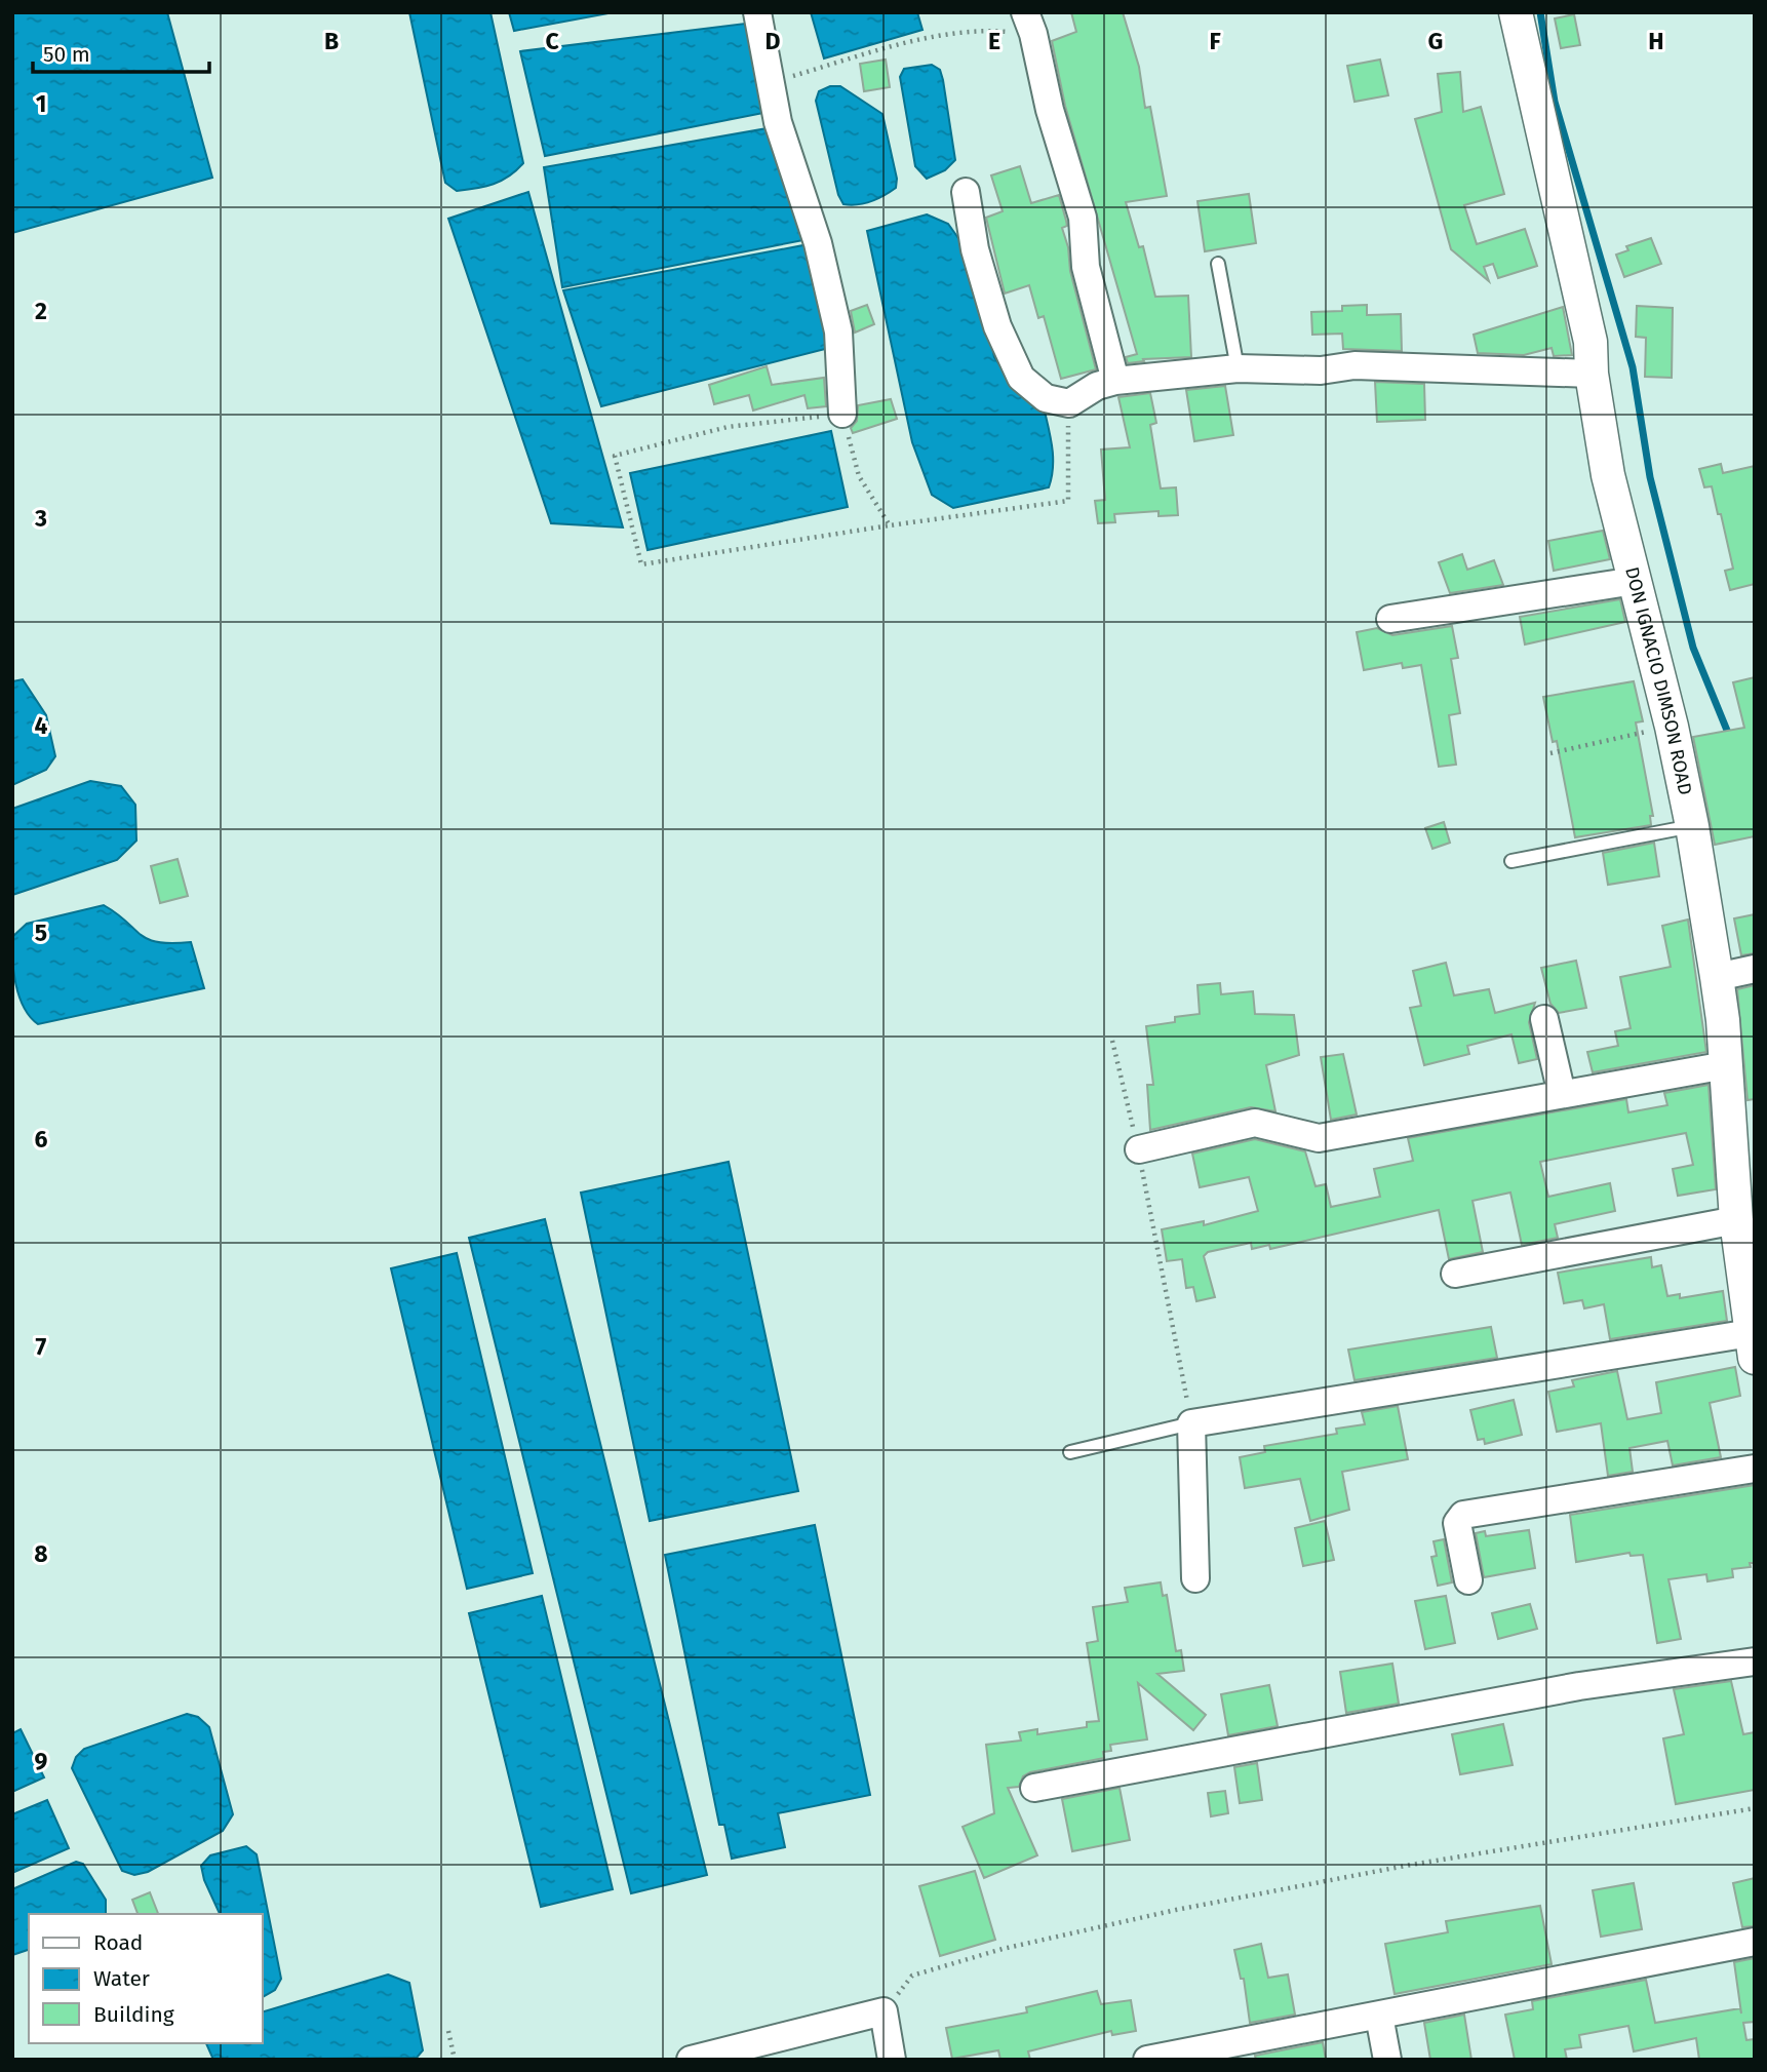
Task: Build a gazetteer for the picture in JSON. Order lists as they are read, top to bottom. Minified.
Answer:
{"streets":{"street":["DON IGNACIO DIMSON ROAD"]},"legend":["Road","Water","Building"],"scale_bar":"50 m","grid":{"columns":["B","C","D","E","F","G","H"],"rows":["1","2","3","4","5","6","7","8","9"]}}
